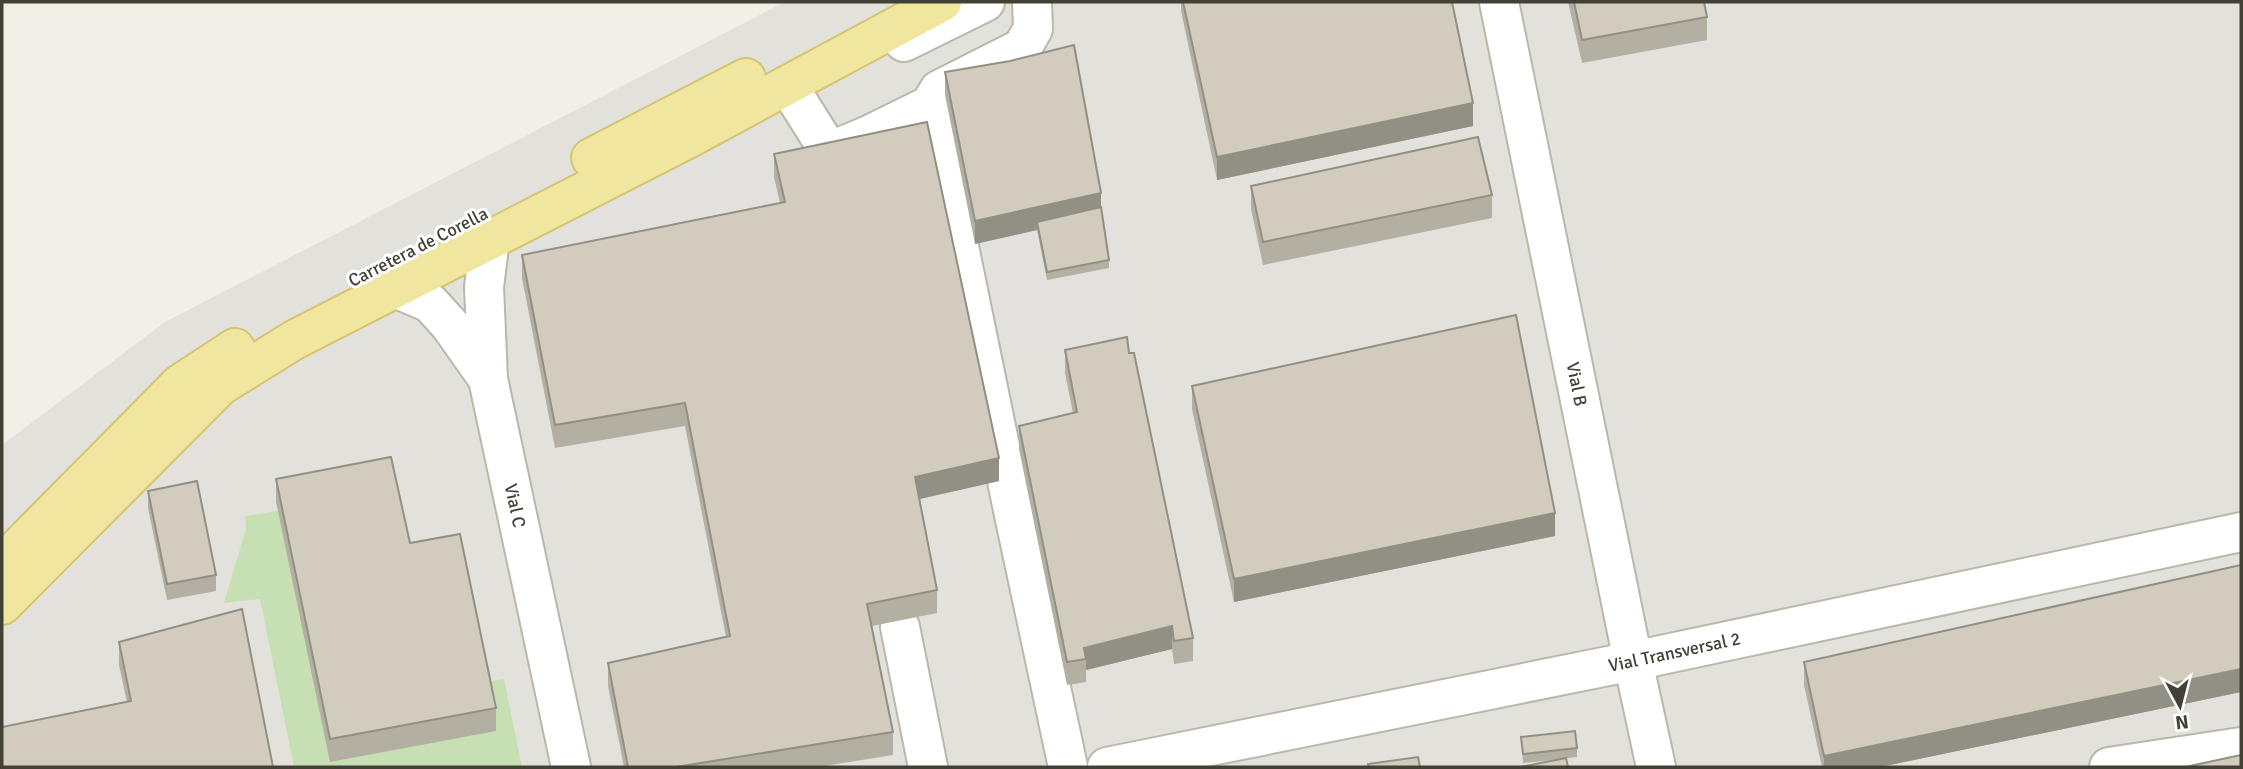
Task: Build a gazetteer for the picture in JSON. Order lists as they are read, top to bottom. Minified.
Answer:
{"streets":{"main road":["Carretera de Corella"],"street":["Vial B","Vial C","Vial Transversal 2"]},"crossings":[["Carretera de Corella","Vial C"],["Vial B","Vial Transversal 2"]],"north":"bottom"}
